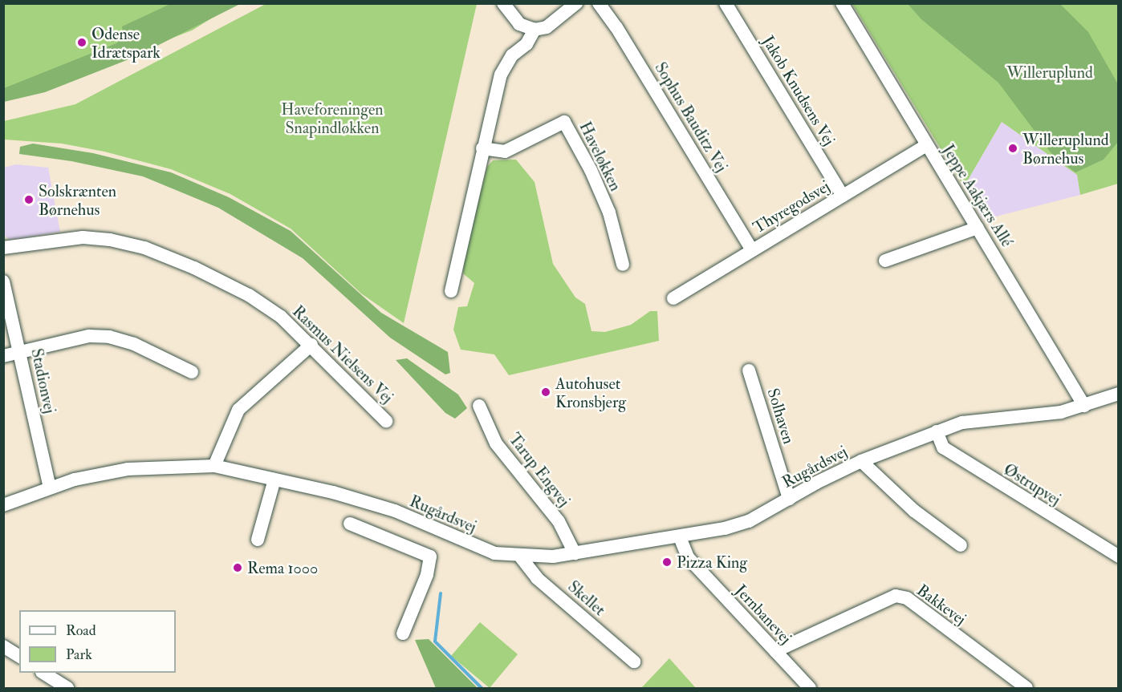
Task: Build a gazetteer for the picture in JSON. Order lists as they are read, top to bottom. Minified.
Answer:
{"streets":{"street":["Jakob Knudsens Vej","Sophus Bauditz Vej","Haveløkken","Jeppe Aakjærs Allé","Thyregodsvej","Rasmus Nielsens Vej","Stadionvej","Solhaven","Rugårdsvej","Tarup Engvej","Østrupvej","Skellet","Bakkevej","Jernbanevej"]},"crossings":[["Jakob Knudsens Vej","Thyregodsvej"],["Sophus Bauditz Vej","Thyregodsvej"],["Jeppe Aakjærs Allé","Thyregodsvej"],["Jeppe Aakjærs Allé","Rugårdsvej"],["Stadionvej","Rugårdsvej"],["Solhaven","Rugårdsvej"],["Rugårdsvej","Tarup Engvej"],["Rugårdsvej","Østrupvej"],["Rugårdsvej","Skellet"],["Rugårdsvej","Jernbanevej"],["Bakkevej","Jernbanevej"]],"parks":["Willeruplund","Haveforeningen Snapindløkken"],"places":["Odense Idrætspark","Willeruplund Børnehus","Solskrænten Børnehus","Autohuset Kronsbjerg","Pizza King","Rema 1000"],"legend":["Road","Park"]}
